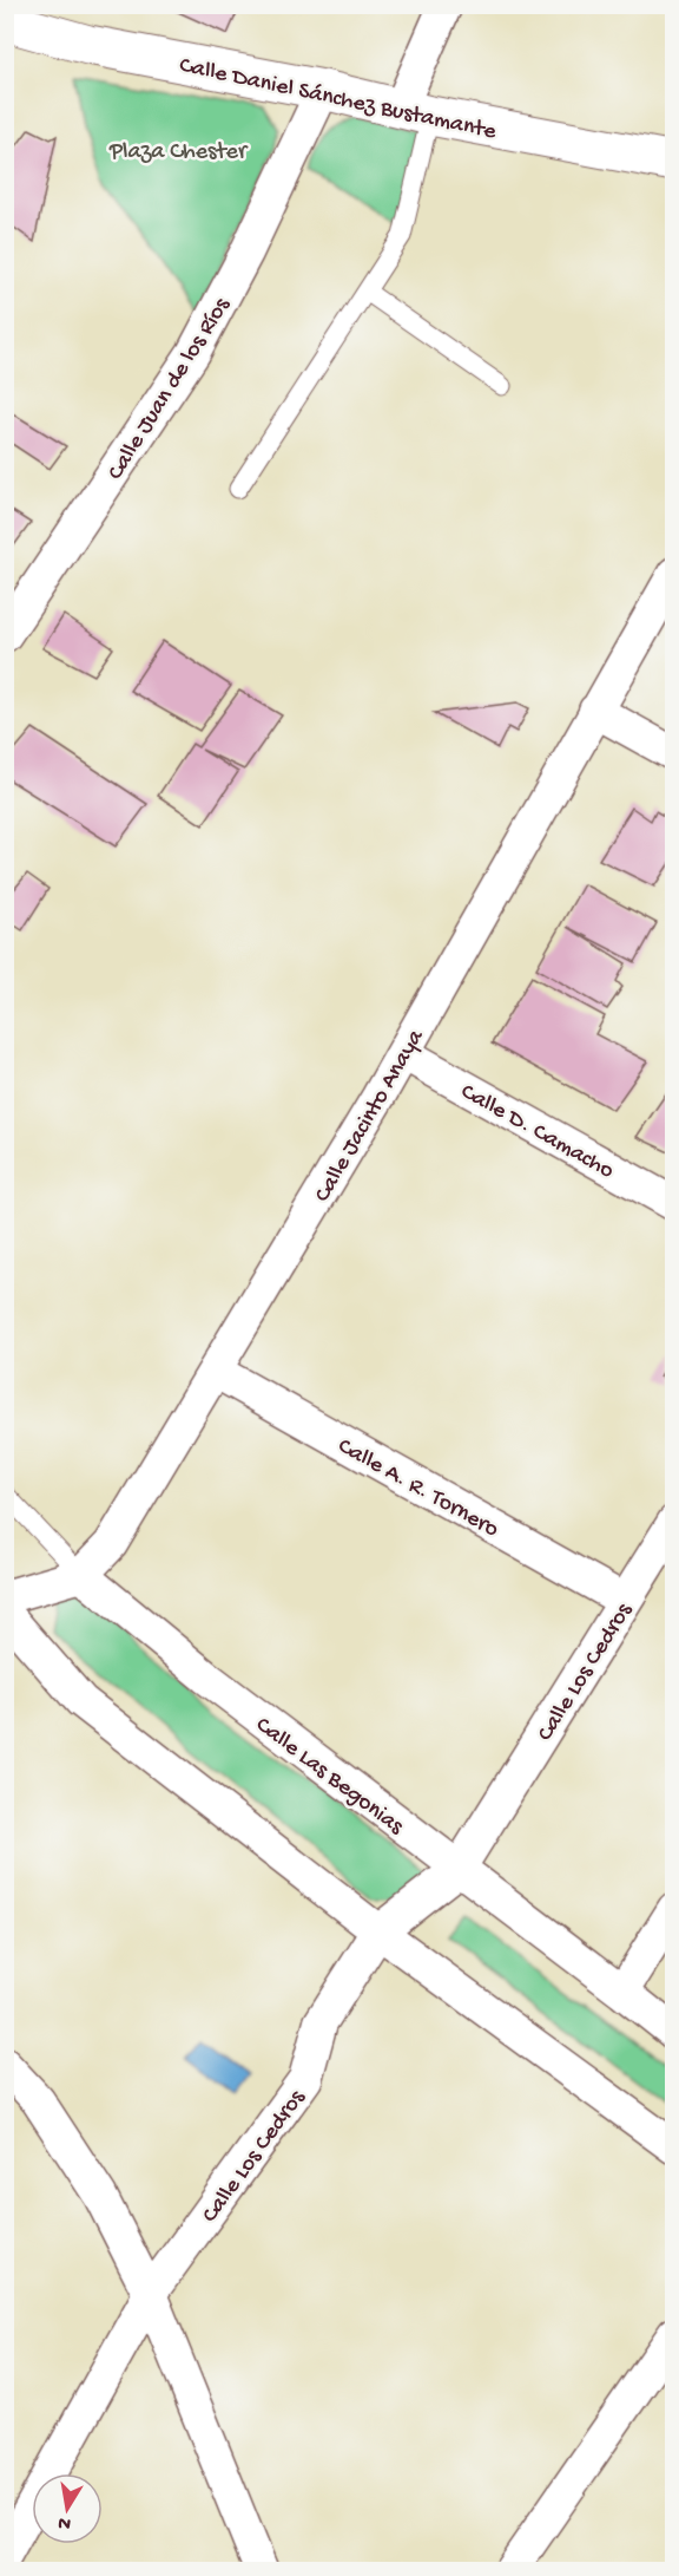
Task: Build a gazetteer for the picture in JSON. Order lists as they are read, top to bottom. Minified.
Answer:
{"streets":{"street":["Calle Daniel Sánchez Bustamante","Calle Juan de los Ríos","Calle Jacinto Anaya","Calle D. Camacho","Calle A. R. Tornero","Calle Los Cedros","Calle Las Begonias"]},"crossings":[["Calle Daniel Sánchez Bustamante","Calle Juan de los Ríos"],["Calle Jacinto Anaya","Calle D. Camacho"],["Calle Jacinto Anaya","Calle A. R. Tornero"],["Calle Jacinto Anaya","Calle Las Begonias"],["Calle A. R. Tornero","Calle Los Cedros"],["Calle Los Cedros","Calle Las Begonias"]],"parks":["Plaza Chester"],"north":"bottom"}
